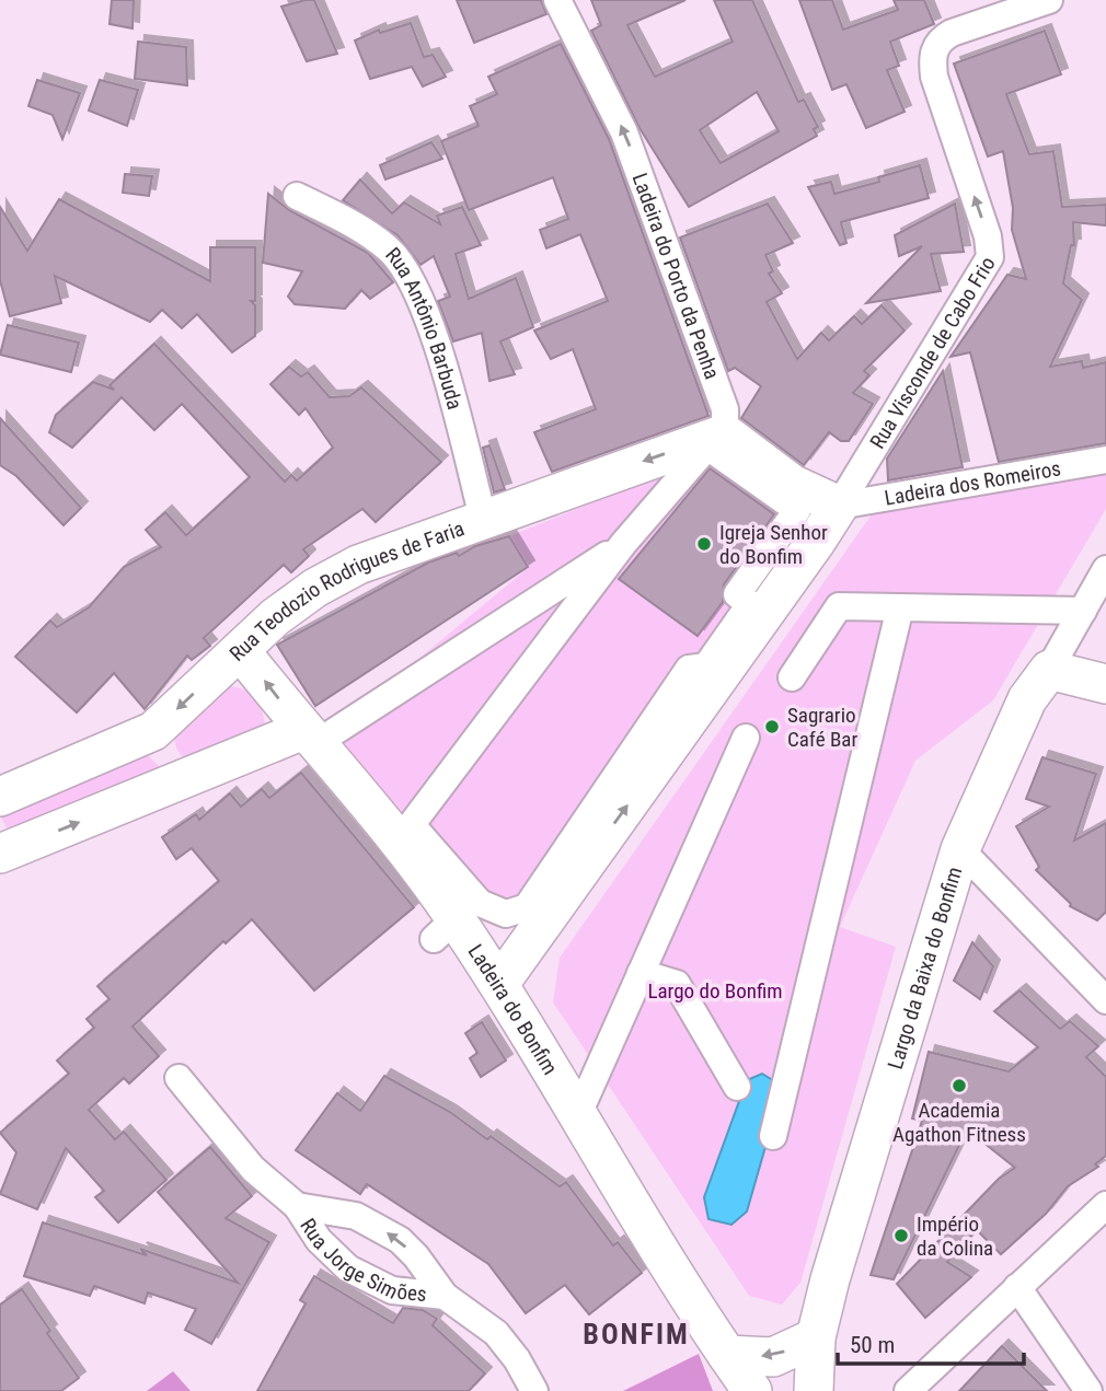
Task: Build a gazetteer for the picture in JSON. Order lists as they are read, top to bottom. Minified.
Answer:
{"streets":{"street":["Ladeira do Porto da Penha","Rua Antônio Barbuda","Rua Visconde de Cabo Frio","Ladeira dos Romeiros","Rua Teodozio Rodrigues de Faria","Largo da Baixa do Bonfim","Ladeira do Bonfim","Rua Jorge Simões"]},"crossings":[["Ladeira do Porto da Penha","Rua Teodozio Rodrigues de Faria"],["Rua Antônio Barbuda","Rua Teodozio Rodrigues de Faria"],["Rua Visconde de Cabo Frio","Ladeira dos Romeiros"],["Rua Teodozio Rodrigues de Faria","Ladeira do Bonfim"]],"one_way":["Ladeira do Porto da Penha","Rua Visconde de Cabo Frio"],"districts":["BONFIM"],"parks":["Largo do Bonfim"],"places":["Igreja Senhor do Bonfim","Sagrario Café Bar","Academia Agathon Fitness","Império da Colina"],"scale_bar":"50 m"}
